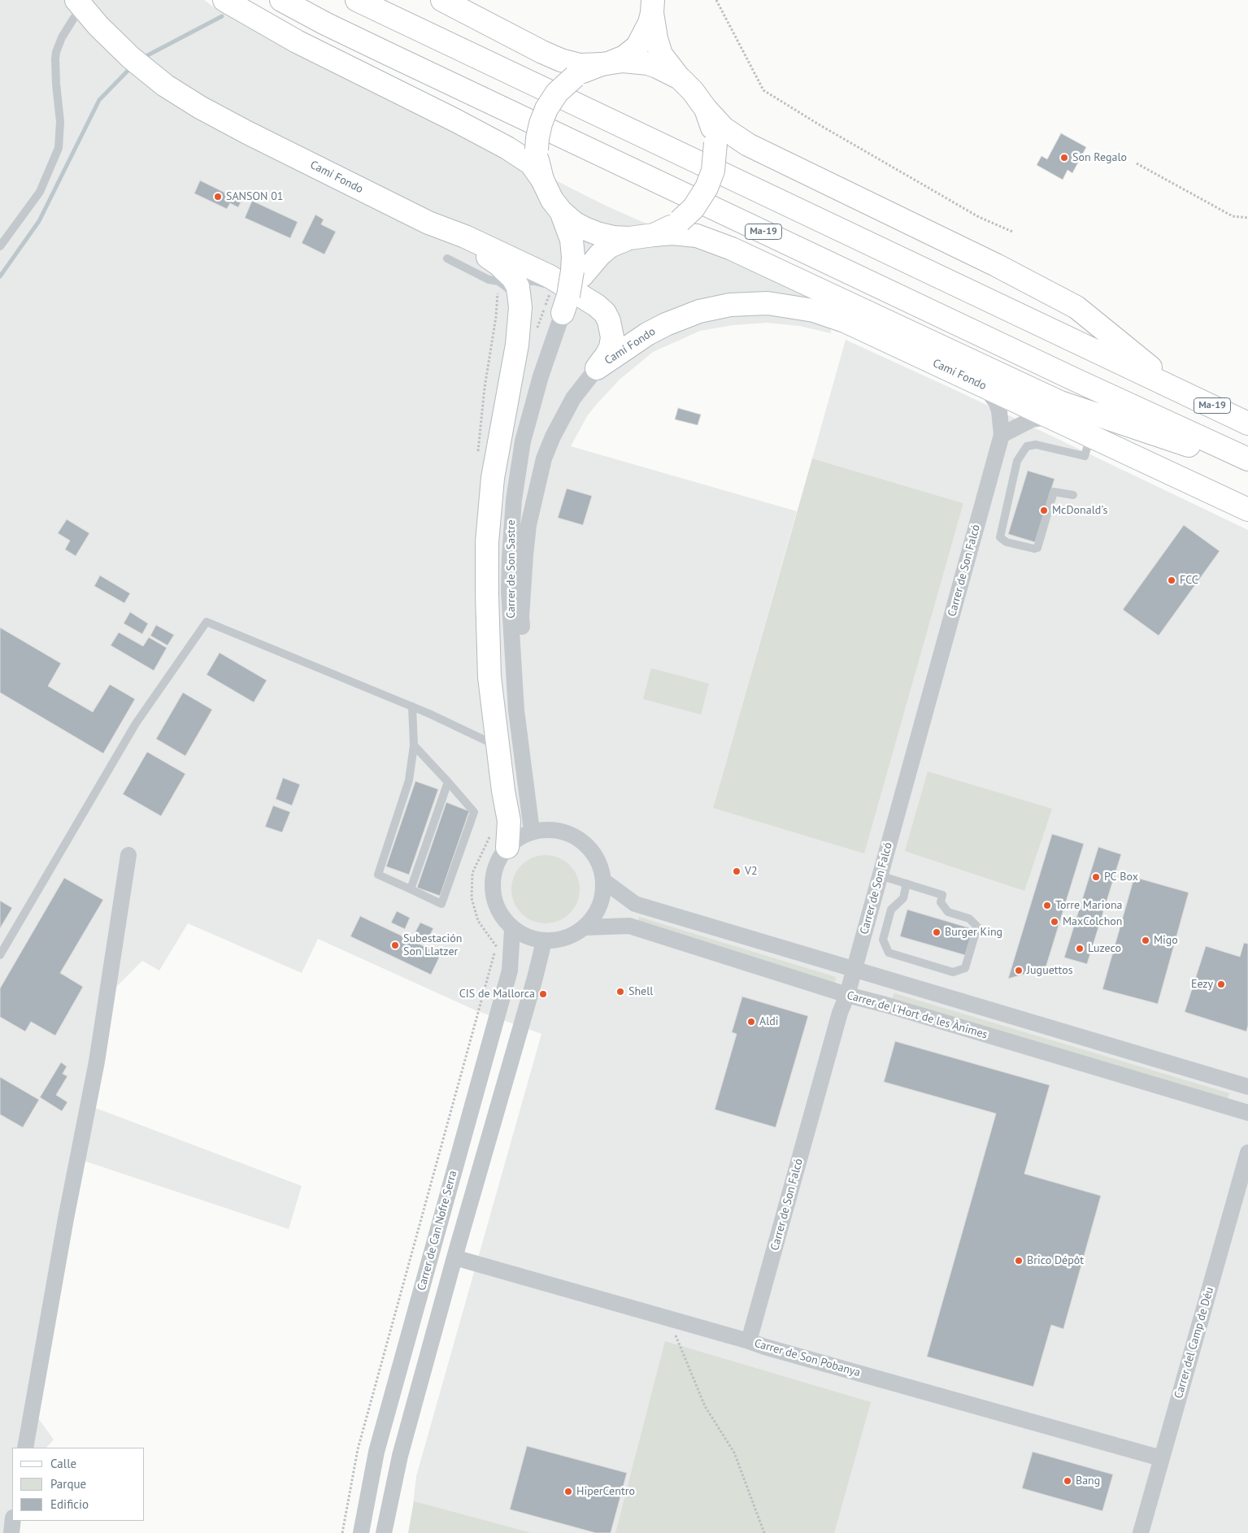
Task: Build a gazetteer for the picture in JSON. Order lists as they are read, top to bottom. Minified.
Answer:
{"streets":{"main road":["Camí Fondo","Ma-19"],"street":["Carrer de Son Sastre","Carrer de Son Falcó","Carrer de l'Hort de les Ànimes","Carrer de Can Nofre Serra","Carrer del Camp de Déu","Carrer de Son Pobanya"]},"crossings":[["Camí Fondo","Carrer de Son Sastre"],["Carrer de Son Sastre","Carrer de l'Hort de les Ànimes"],["Carrer de Son Sastre","Carrer de Can Nofre Serra"],["Carrer de Son Falcó","Carrer de l'Hort de les Ànimes"],["Carrer de Son Falcó","Carrer de Son Pobanya"],["Carrer de l'Hort de les Ànimes","Carrer de Can Nofre Serra"],["Carrer de Can Nofre Serra","Carrer de Son Pobanya"],["Carrer del Camp de Déu","Carrer de Son Pobanya"]],"places":["Son Regalo","SANSON 01","McDonald's","FCC","V2","PC Box","Torre Mariona","MaxColchon","Burger King","Migo","Subestación Son Llatzer","Luzeco","Juguettos","Eezy","Shell","CIS de Mallorca","Aldi","Brico Dépôt","Bang","HiperCentro"],"legend":["Calle","Parque","Edificio"]}
